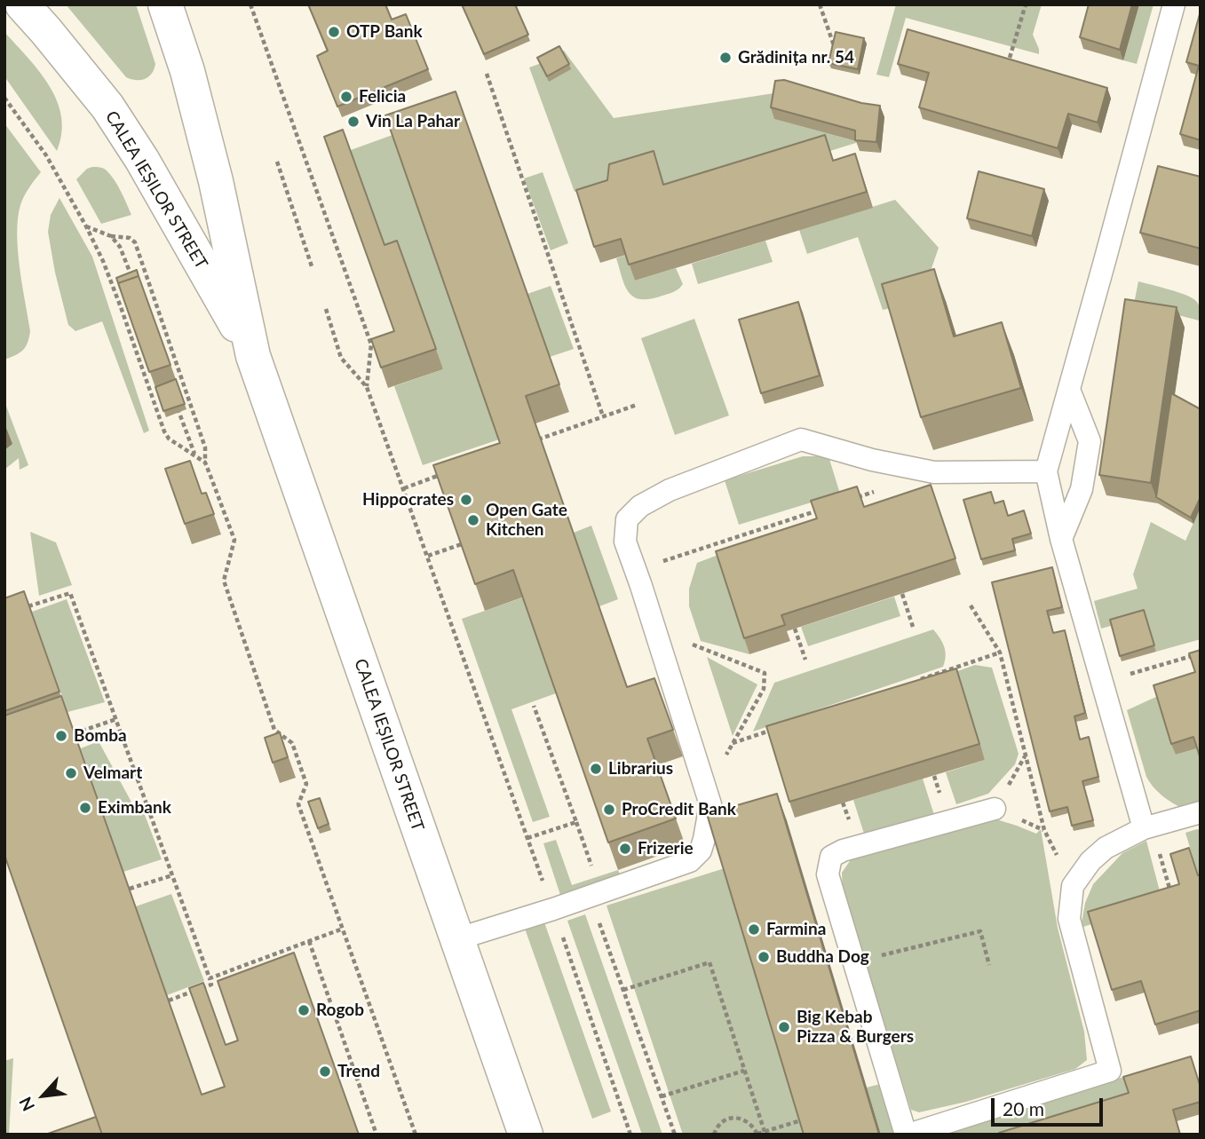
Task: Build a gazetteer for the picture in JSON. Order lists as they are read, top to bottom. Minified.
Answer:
{"streets":{"main road":["CALEA IEȘILOR STREET"]},"places":["OTP Bank","Grădinița nr. 54","Felicia","Vin La Pahar","Hippocrates","Open Gate Kitchen","Bomba","Librarius","Velmart","Eximbank","ProCredit Bank","Frizerie","Farmina","Buddha Dog","Rogob","Big Kebab Pizza & Burgers","Trend"],"scale_bar":"20 m","north":"bottom left"}
